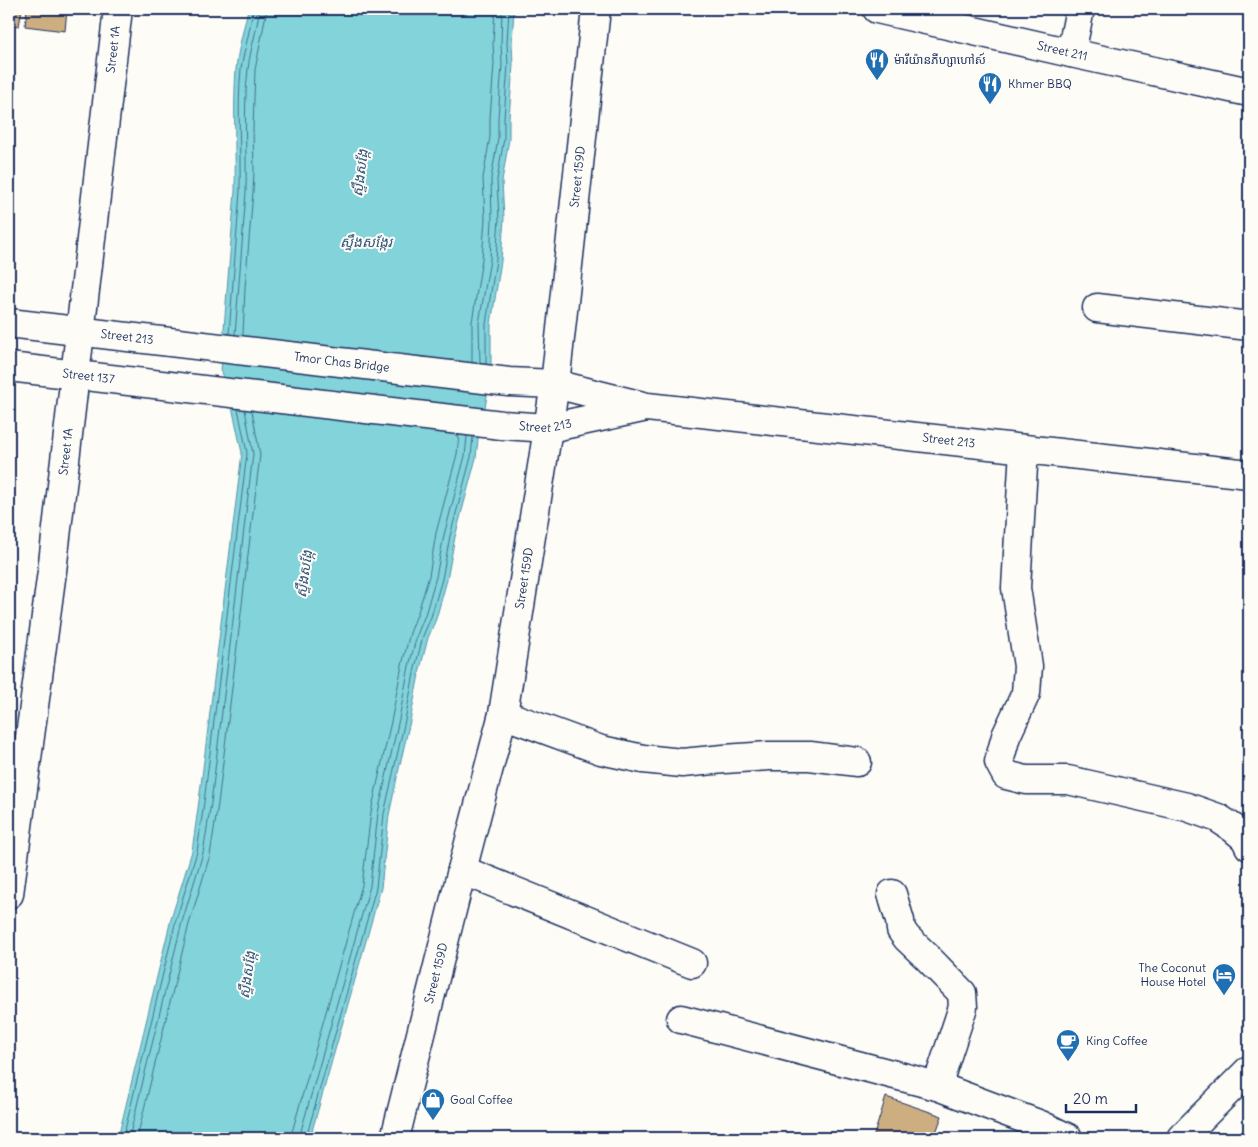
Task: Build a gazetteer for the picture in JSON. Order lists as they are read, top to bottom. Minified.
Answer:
{"streets":{"street":["Street 1A","Street 211","Street 159D","Street 213","Tmor Chas Bridge","Street 137"]},"crossings":[["Street 1A","Street 213"],["Street 1A","Street 137"],["Street 159D","Street 213"],["Street 213","Tmor Chas Bridge"],["Street 213","Street 137"]],"water":["ស្ទឹងសង្កែ","ស្ទឹងសង្កែរ"],"places":{"restaurant":["ម៉ារីយ៉ានភីហ្សាហៅស៍","Khmer BBQ"],"hotel":["The Coconut House Hotel"],"cafe":["King Coffee"],"shop":["Goal Coffee"]},"scale_bar":"20 m"}
